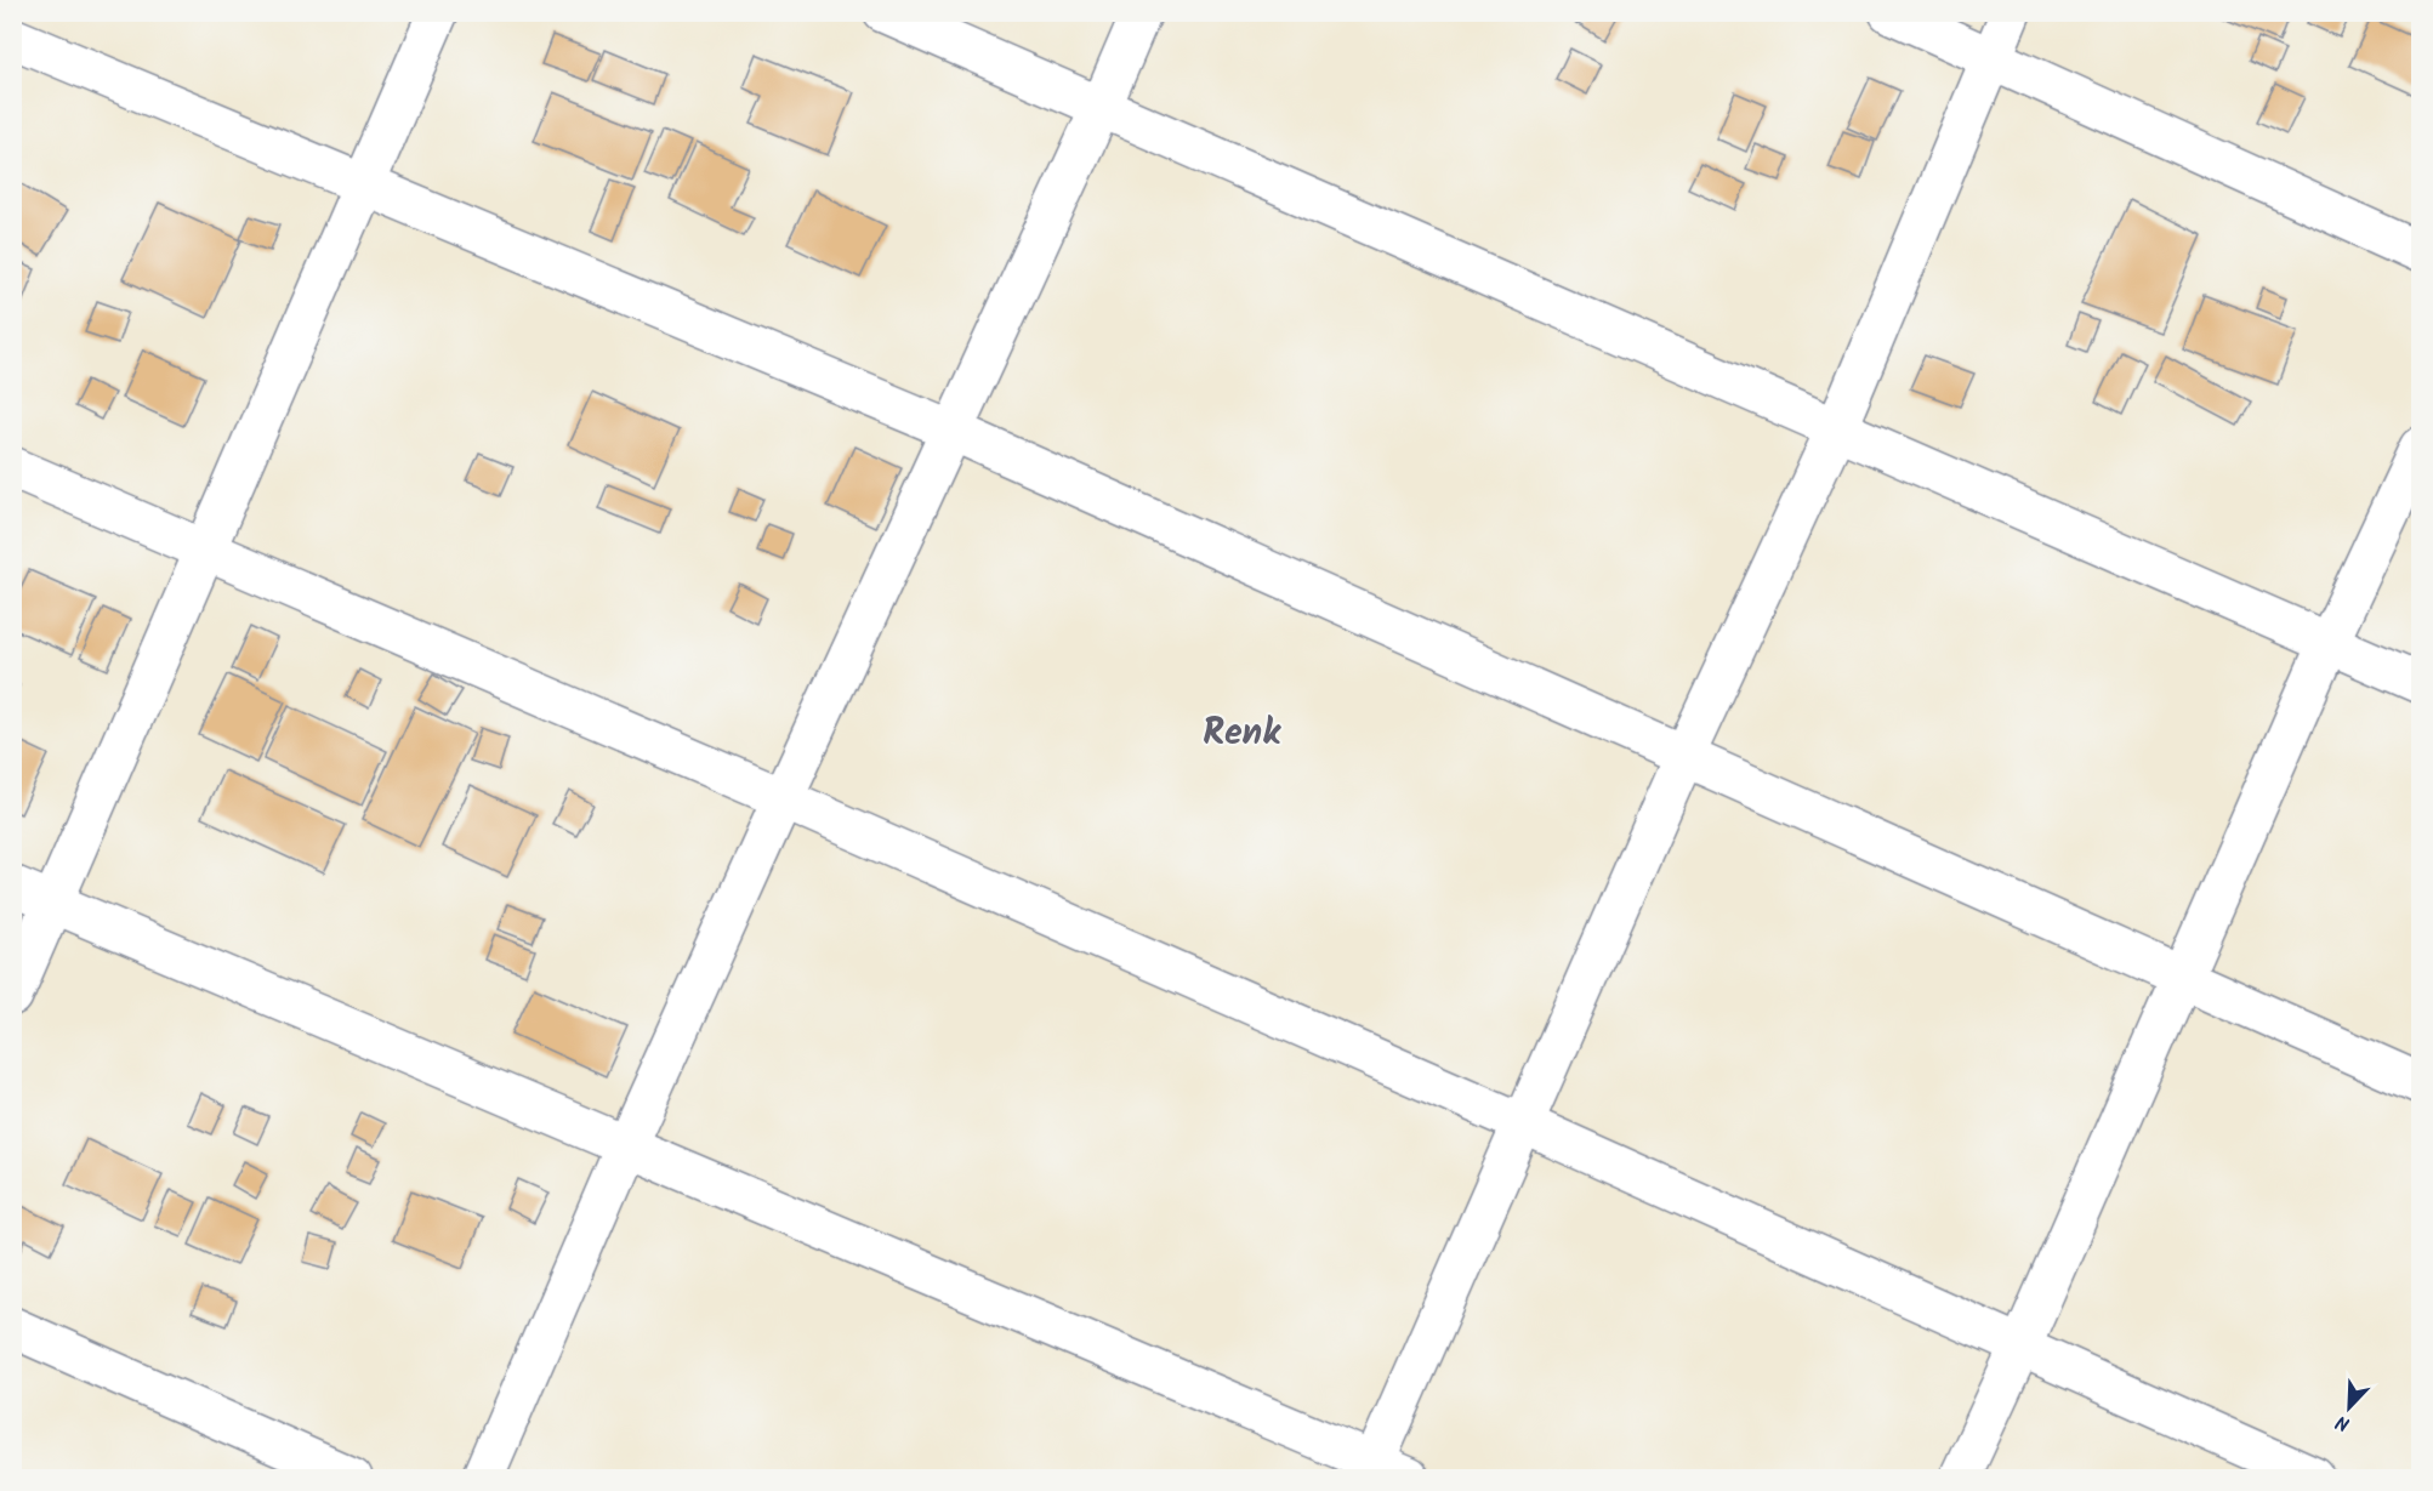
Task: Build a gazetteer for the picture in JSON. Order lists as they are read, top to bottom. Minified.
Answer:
{"districts":["Renk"],"north":"bottom left"}
